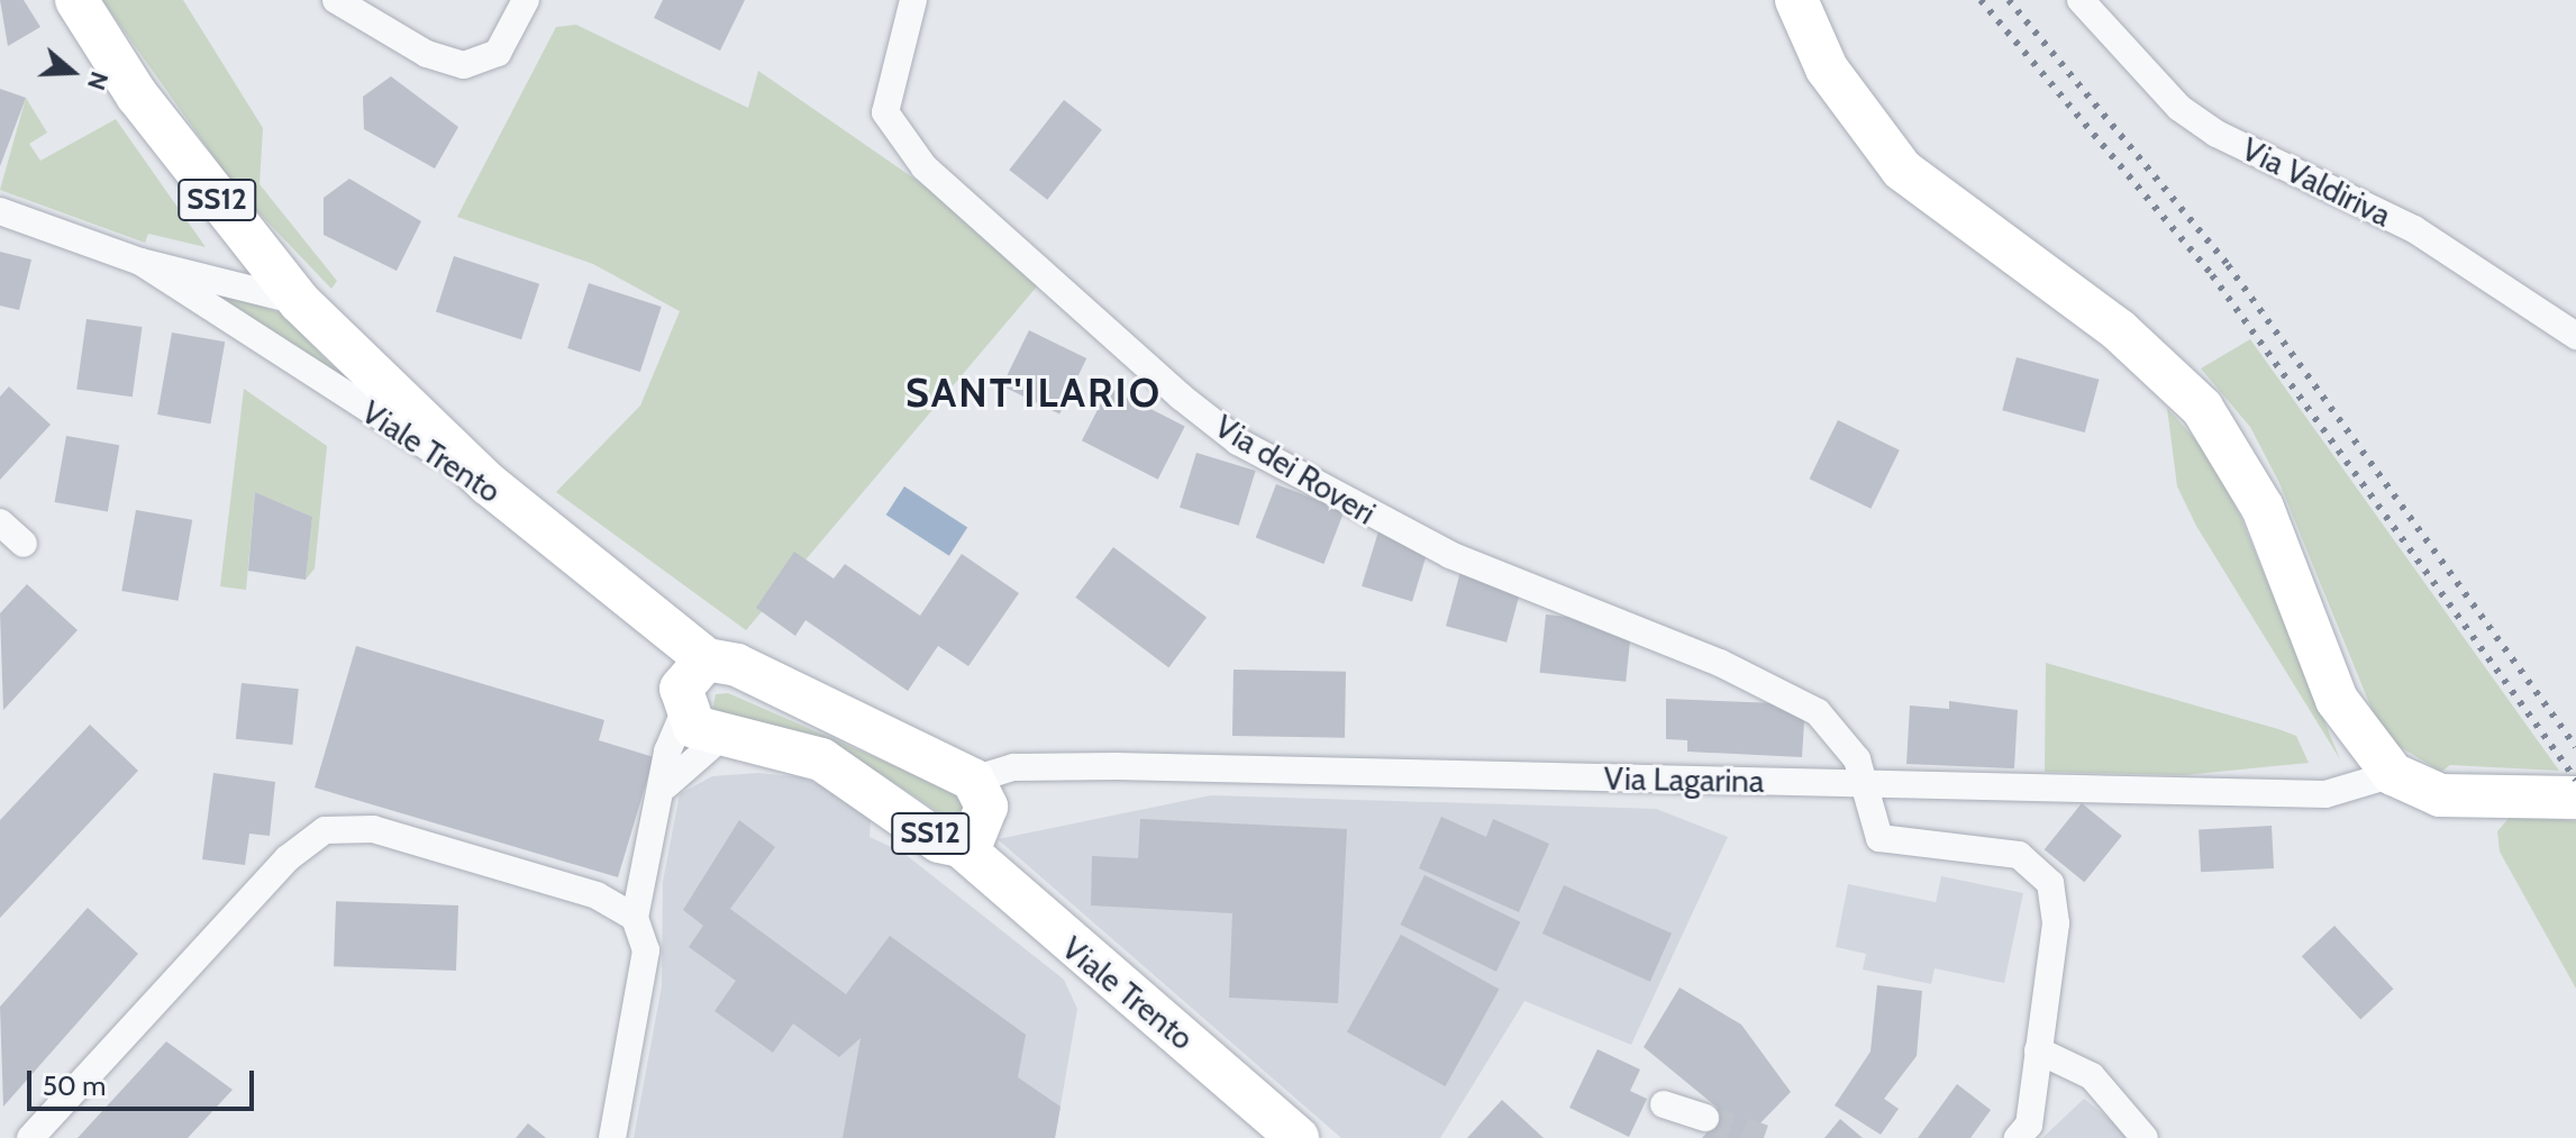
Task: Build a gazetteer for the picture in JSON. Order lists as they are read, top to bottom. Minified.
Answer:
{"streets":{"main road":["SS12","Viale Trento"],"street":["Via Valdiriva","Via dei Roveri","Via Lagarina"]},"crossings":[["SS12","Viale Trento"],["SS12","Via Lagarina"],["Viale Trento","Via Lagarina"],["Via dei Roveri","Via Lagarina"]],"districts":["SANT'ILARIO"],"scale_bar":"50 m","north":"right"}
